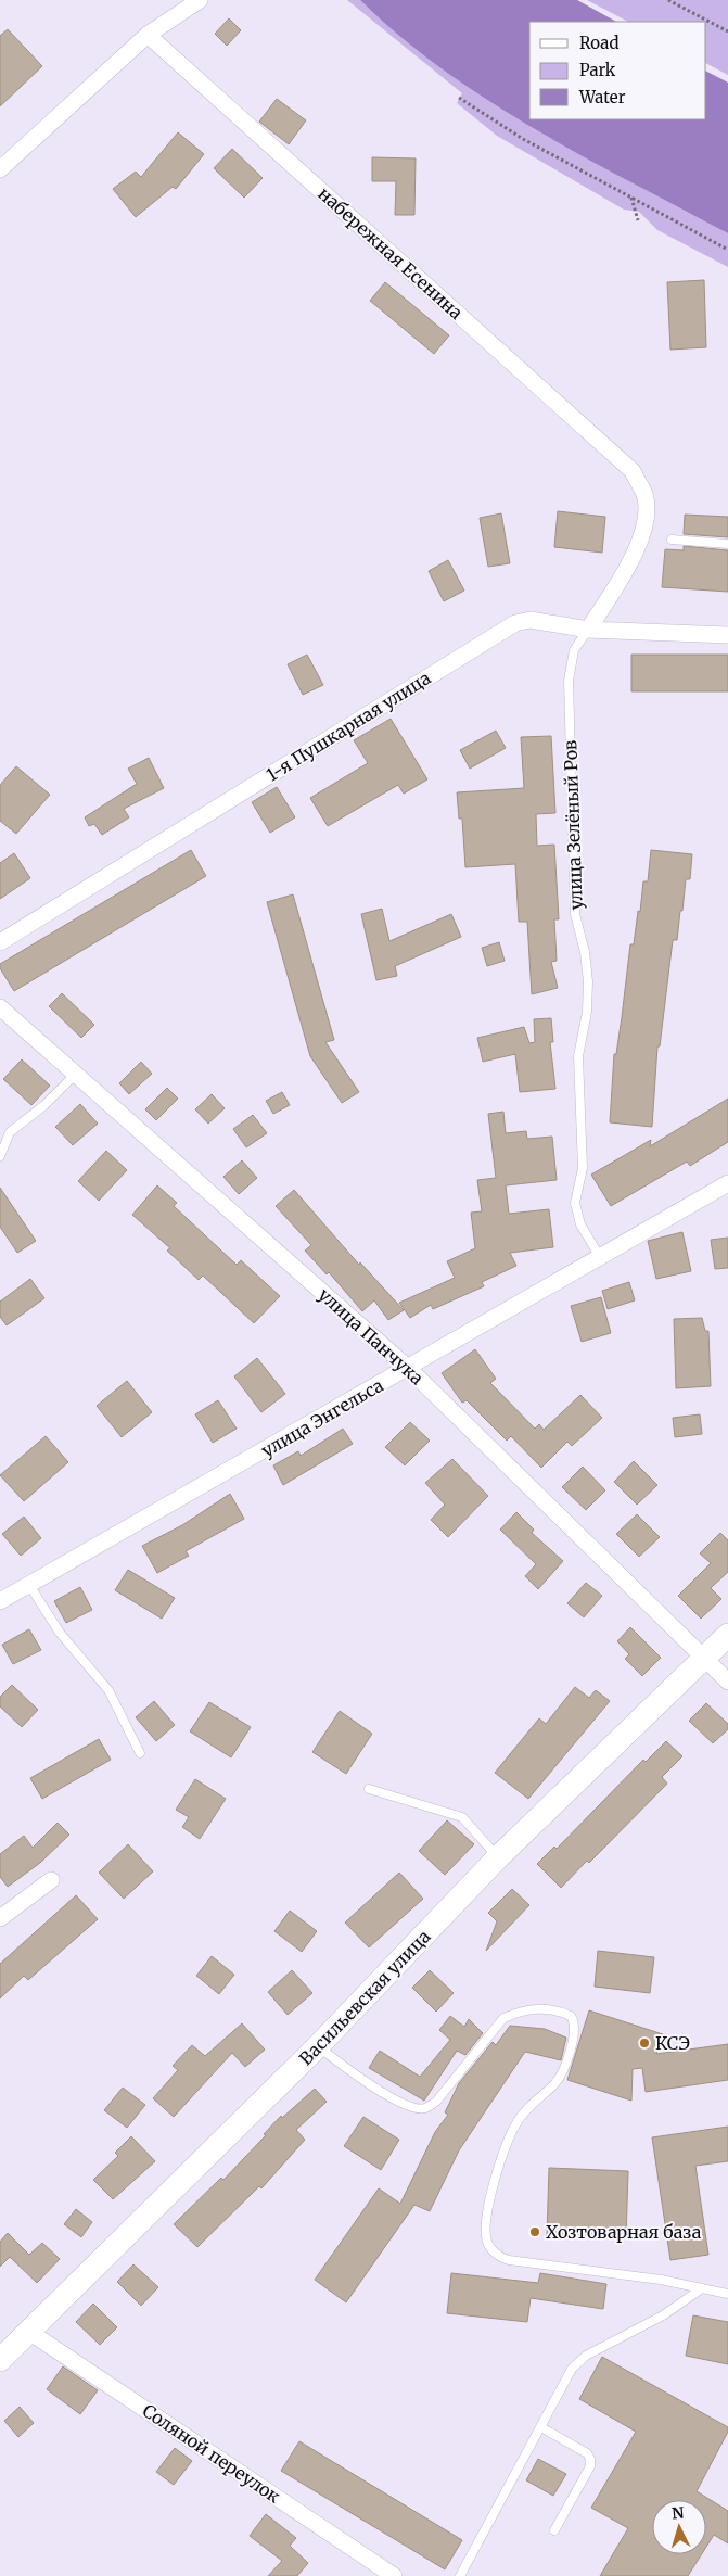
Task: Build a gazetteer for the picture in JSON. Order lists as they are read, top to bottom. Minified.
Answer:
{"streets":{"main road":["Васильевская улица"],"street":["набережная Есенина","1-я Пушкарная улица","улица Зелёный Ров","улица Панчука","улица Энгельса","Соляной переулок"]},"crossings":[["набережная Есенина","улица Зелёный Ров"],["1-я Пушкарная улица","улица Зелёный Ров"],["улица Зелёный Ров","улица Энгельса"],["улица Панчука","улица Энгельса"],["улица Панчука","Васильевская улица"],["Васильевская улица","Соляной переулок"]],"places":["КСЭ","Хозтоварная база"],"legend":["Road","Park","Water"],"north":"top"}
